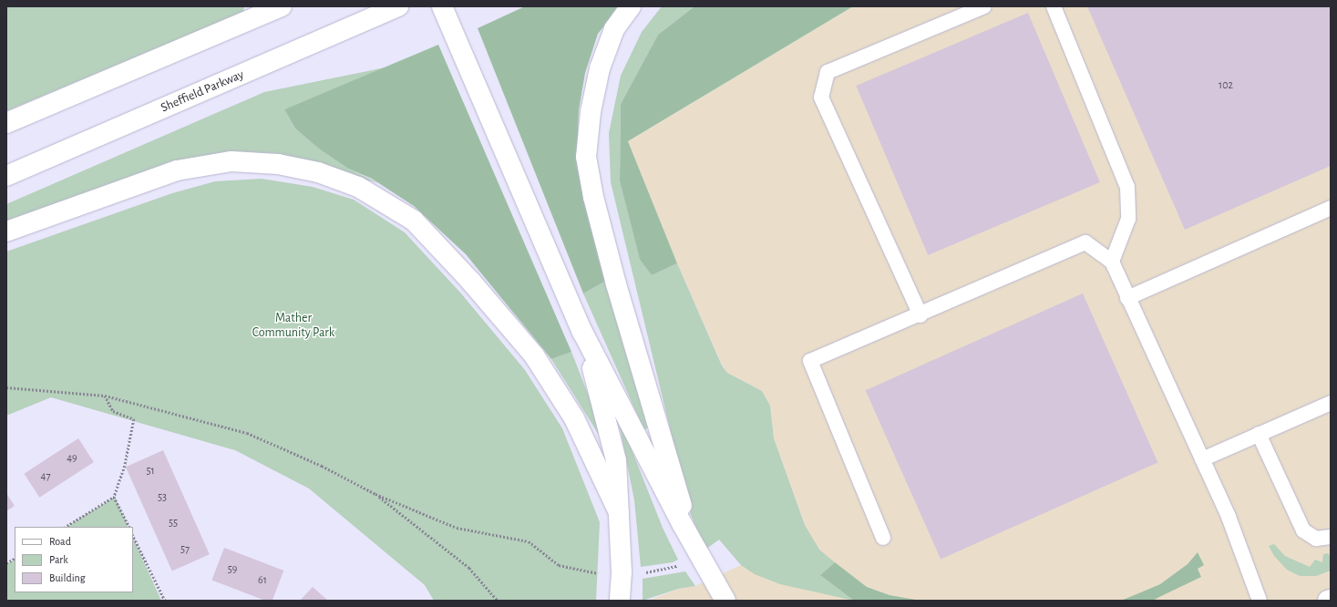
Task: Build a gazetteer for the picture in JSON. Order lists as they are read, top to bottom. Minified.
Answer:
{"streets":{"highway":["Sheffield Parkway"]},"parks":["Mather Community Park"],"house_numbers":["102","49","51","47","53","55","57","59","61"],"legend":["Road","Park","Building"]}
